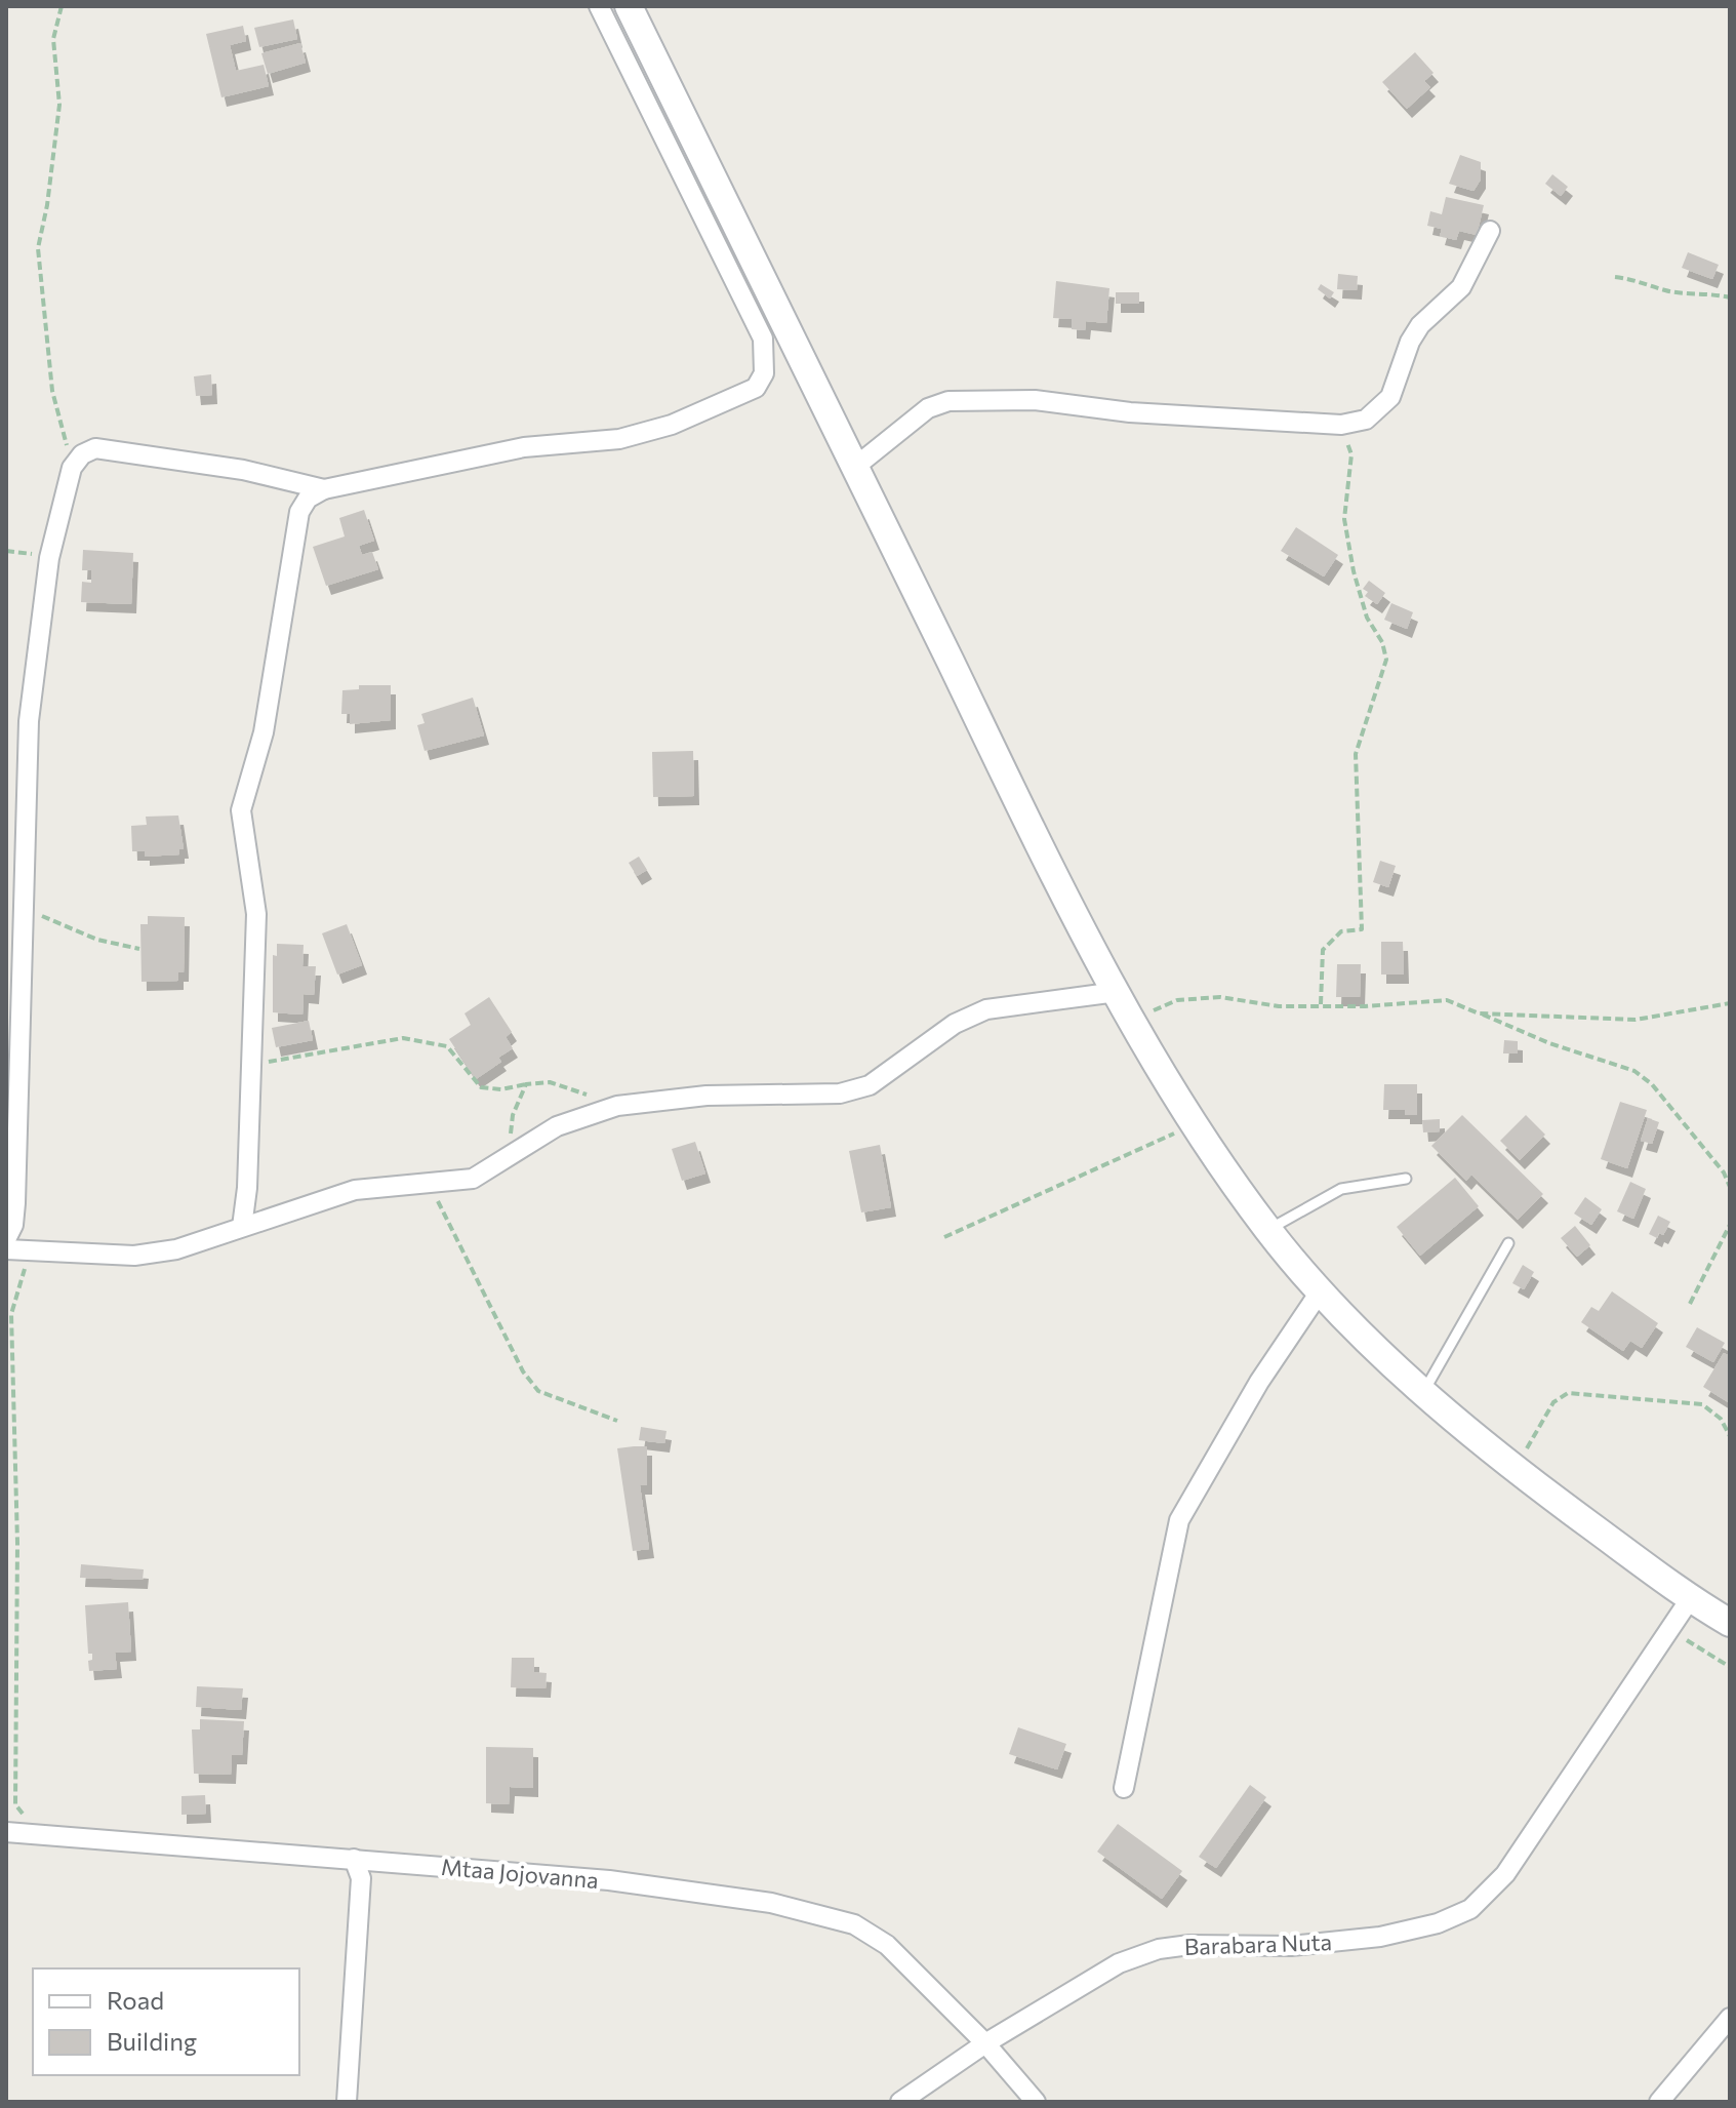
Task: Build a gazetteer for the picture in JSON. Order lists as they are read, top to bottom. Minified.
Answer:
{"streets":{"street":["Mtaa Jojovanna","Barabara Nuta"]},"crossings":[["Mtaa Jojovanna","Barabara Nuta"]],"legend":["Road","Building"]}
